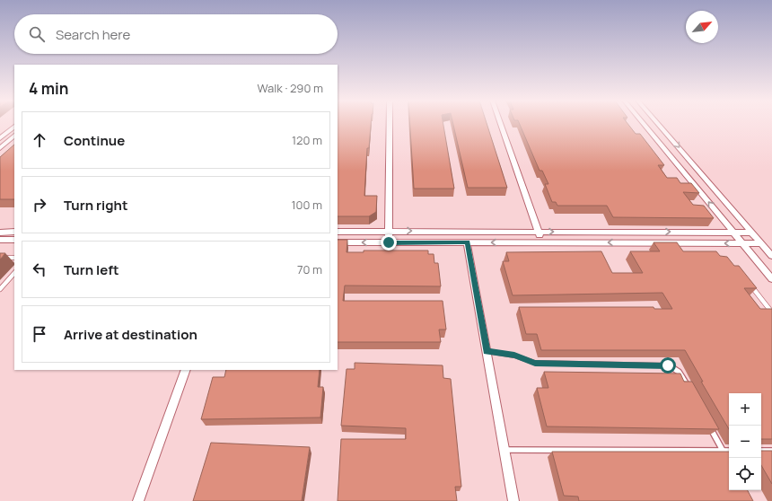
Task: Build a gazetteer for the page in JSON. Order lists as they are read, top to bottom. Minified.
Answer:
{"north":"top right","page":{"search":"Search here","heading":["4 min","Walk · 290 m"],"list":[["Continue","120 m"],["Turn right","100 m"],["Turn left","70 m"],"Arrive at destination"],"map_buttons":["+","−"]}}
